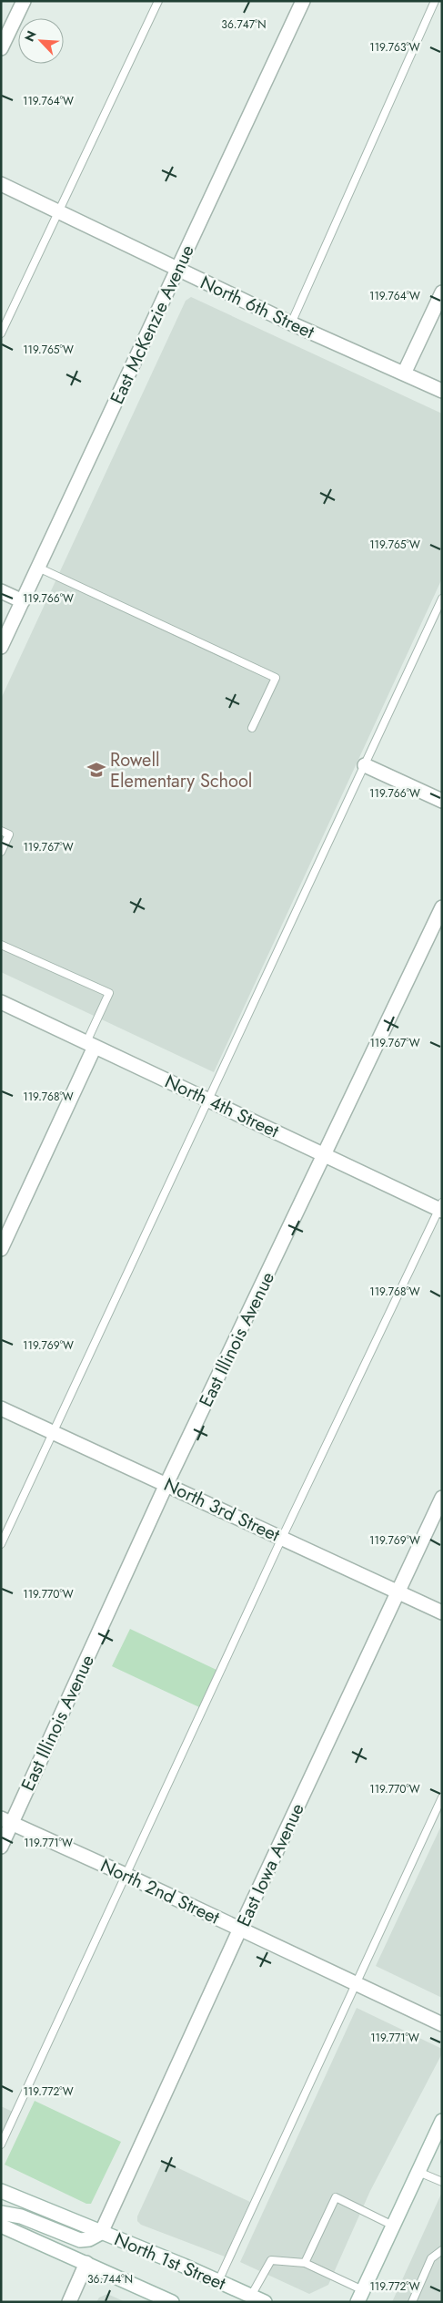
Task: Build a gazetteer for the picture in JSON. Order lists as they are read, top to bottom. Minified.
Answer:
{"streets":{"street":["North 6th Street","East McKenzie Avenue","North 4th Street","East Illinois Avenue","North 3rd Street","East Iowa Avenue","North 2nd Street","North 1st Street"]},"crossings":[["North 6th Street","East McKenzie Avenue"],["North 4th Street","East Illinois Avenue"],["East Illinois Avenue","North 3rd Street"],["East Illinois Avenue","North 2nd Street"],["North 3rd Street","East Iowa Avenue"],["East Iowa Avenue","North 2nd Street"],["East Iowa Avenue","North 1st Street"]],"places":{"school or university":["Rowell Elementary School"]},"north":"top left","coordinates":["36.747°N","119.763°W","119.764°W","119.765°W","119.766°W","119.767°W","119.768°W","119.769°W","119.770°W","119.771°W","119.772°W","36.744°N"]}
